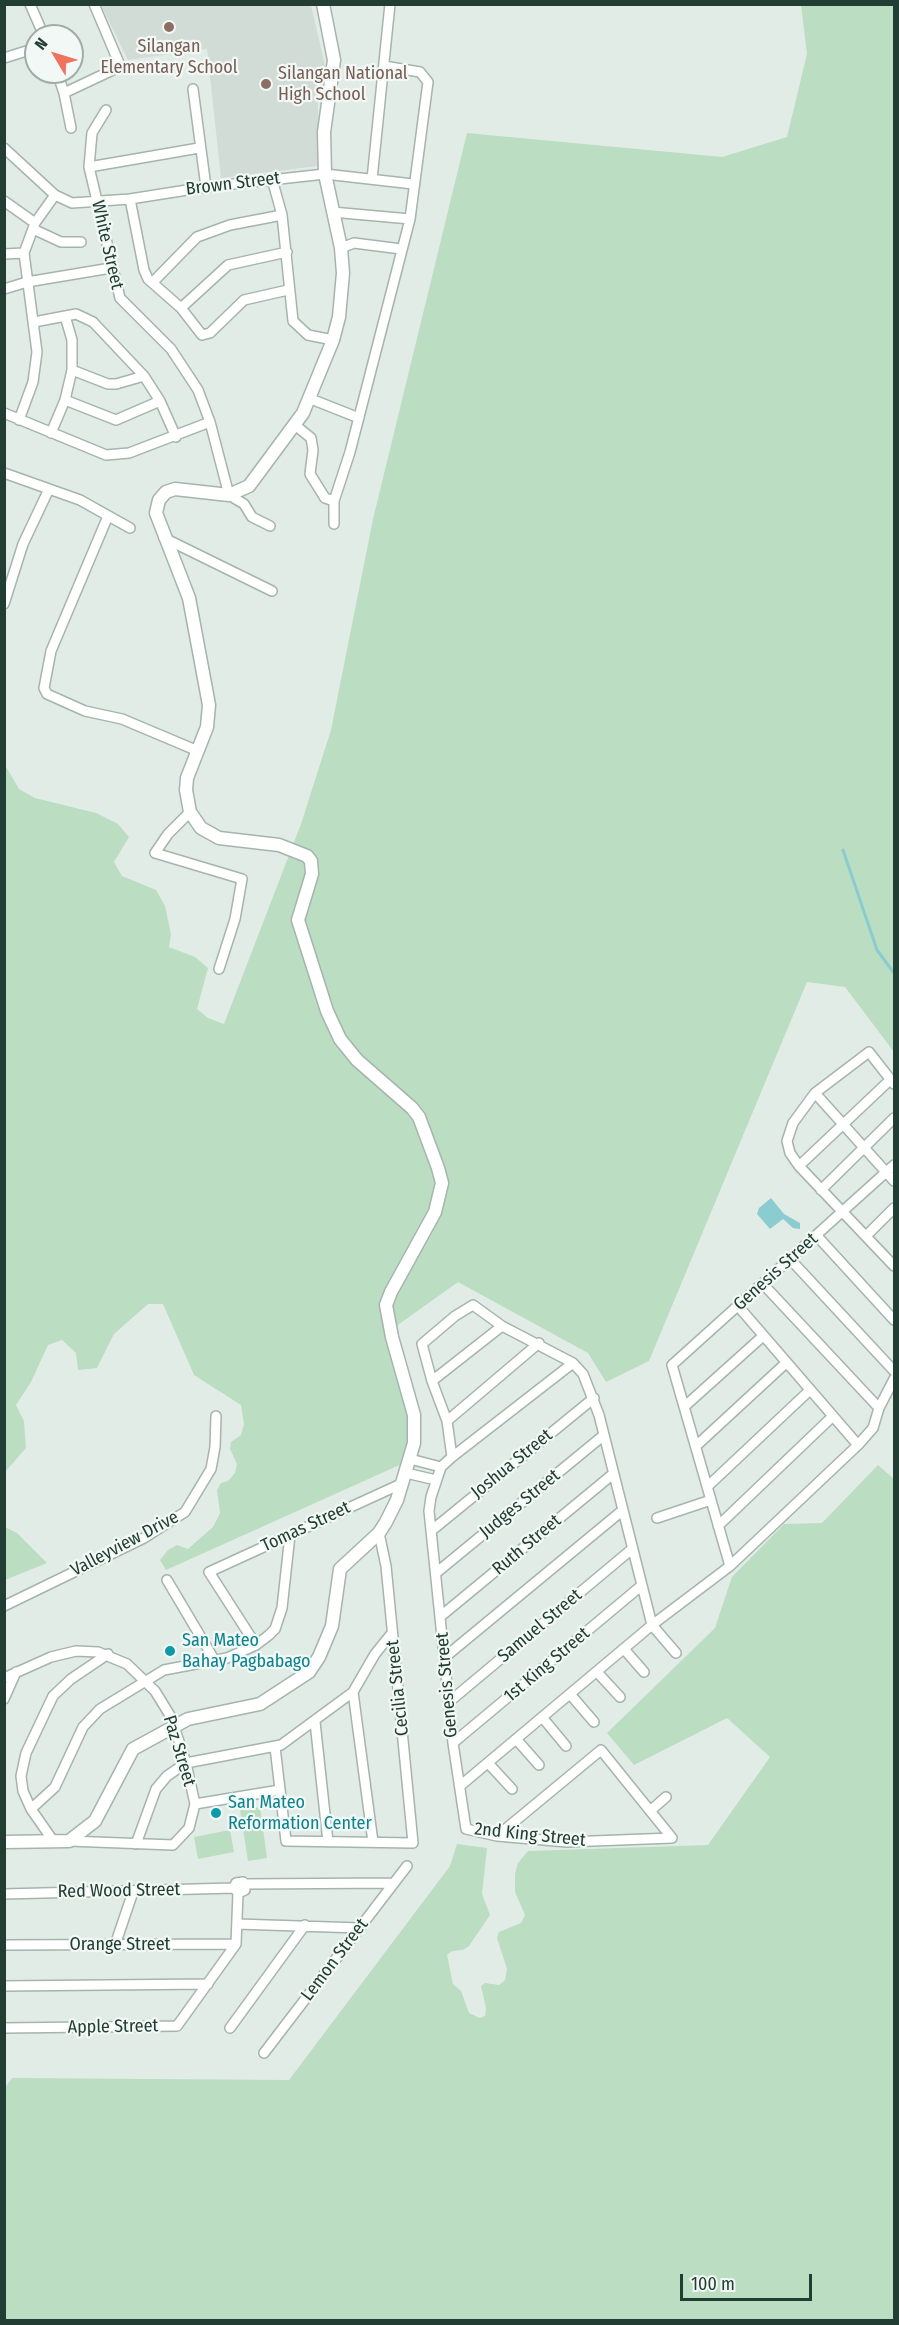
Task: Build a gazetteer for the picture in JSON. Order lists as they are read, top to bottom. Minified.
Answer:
{"streets":{"street":["Brown Street","White Street","Genesis Street","Joshua Street","Judges Street","Tomas Street","Valleyview Drive","Ruth Street","Samuel Street","1st King Street","Cecilia Street","Paz Street","2nd King Street","Red Wood Street","Orange Street","Lemon Street","Apple Street"]},"crossings":[["Brown Street","White Street"],["Genesis Street","Joshua Street"],["Genesis Street","Judges Street"],["Genesis Street","Ruth Street"],["Genesis Street","Samuel Street"],["Genesis Street","1st King Street"],["Genesis Street","2nd King Street"],["Orange Street","Apple Street"]],"places":["Silangan Elementary School","Silangan National High School","San Mateo Bahay Pagbabago","San Mateo Reformation Center"],"scale_bar":"100 m","north":"top left"}
